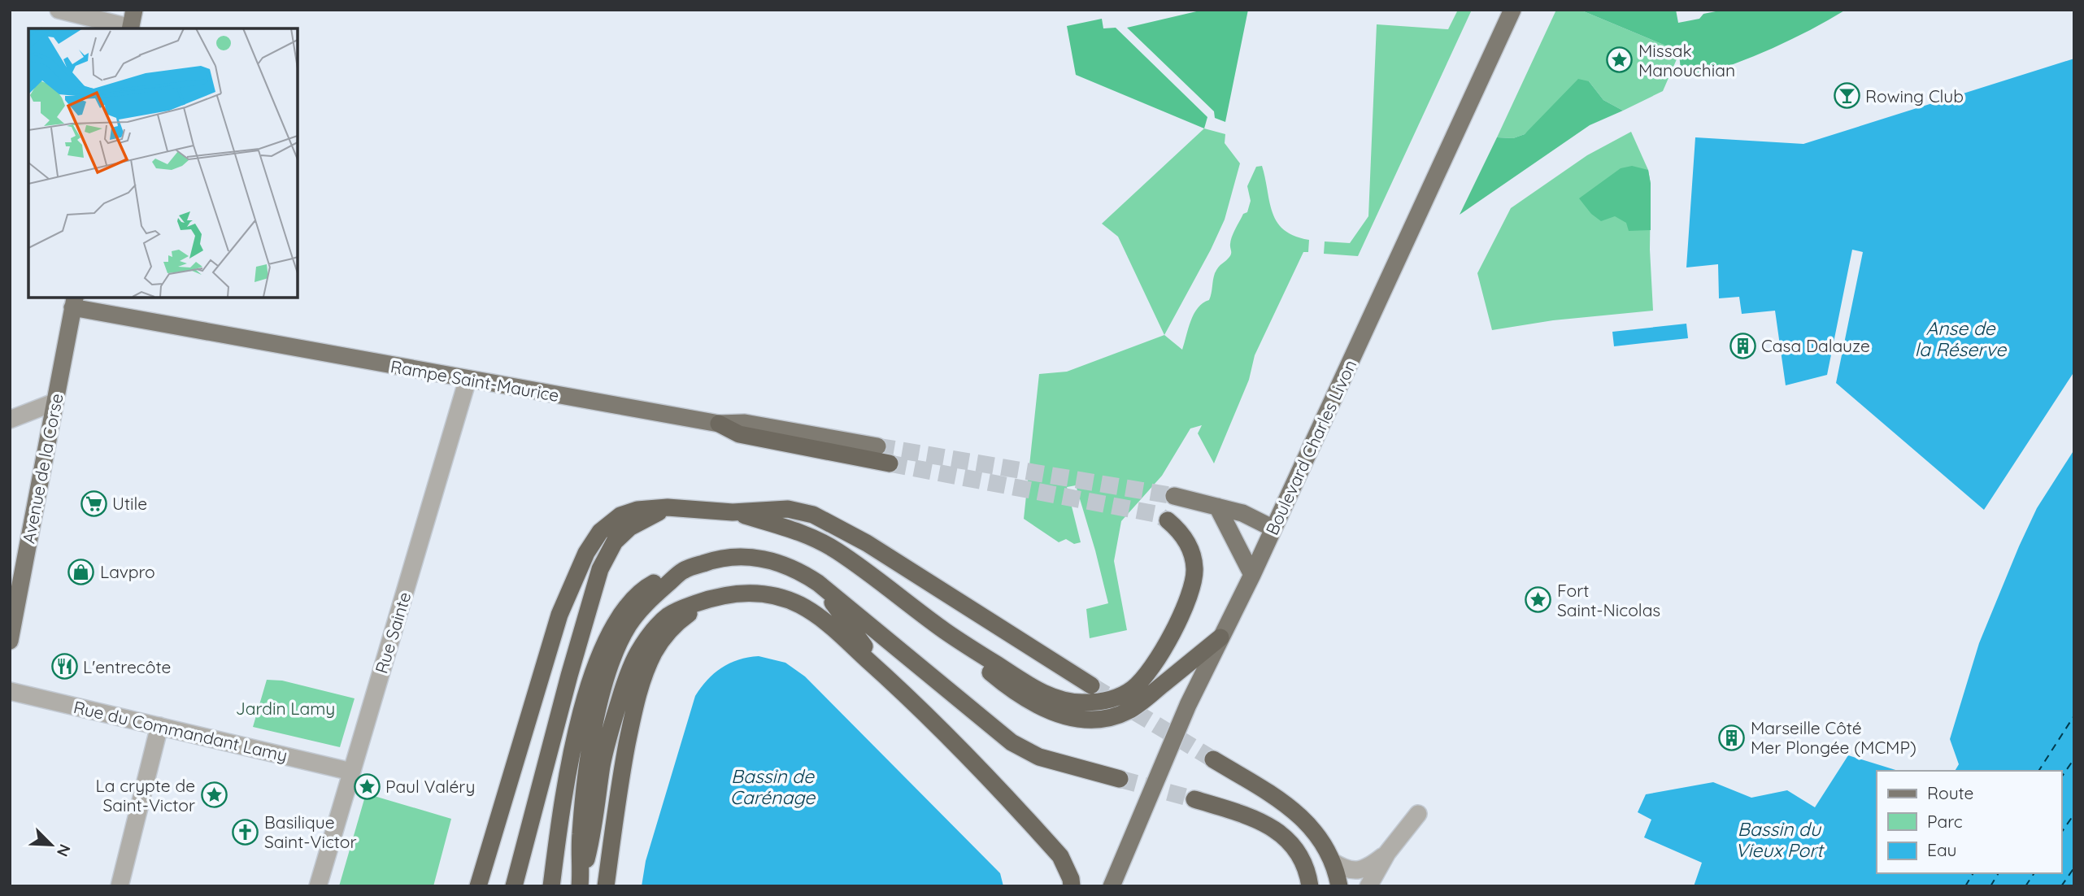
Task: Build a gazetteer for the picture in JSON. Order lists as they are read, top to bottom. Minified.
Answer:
{"streets":{"main road":["Rampe Saint-Maurice","Boulevard Charles Livon","Avenue de la Corse"],"street":["Rue Sainte","Rue du Commandant Lamy"]},"crossings":[["Rampe Saint-Maurice","Avenue de la Corse"],["Rampe Saint-Maurice","Rue Sainte"],["Rue Sainte","Rue du Commandant Lamy"]],"water":["Anse de la Réserve","Bassin de Carénage","Bassin du Vieux Port"],"parks":["Jardin Lamy"],"places":{"place":["Missak Manouchian","Fort Saint-Nicolas","Paul Valéry","La crypte de Saint-Victor"],"bar":["Rowing Club"],"building":["Casa Dalauze","Marseille Côté Mer Plongée (MCMP)"],"supermarket":["Utile"],"shop":["Lavpro"],"restaurant":["L'entrecôte"],"church":["Basilique Saint-Victor"]},"legend":["Route","Parc","Eau"],"north":"bottom right"}
